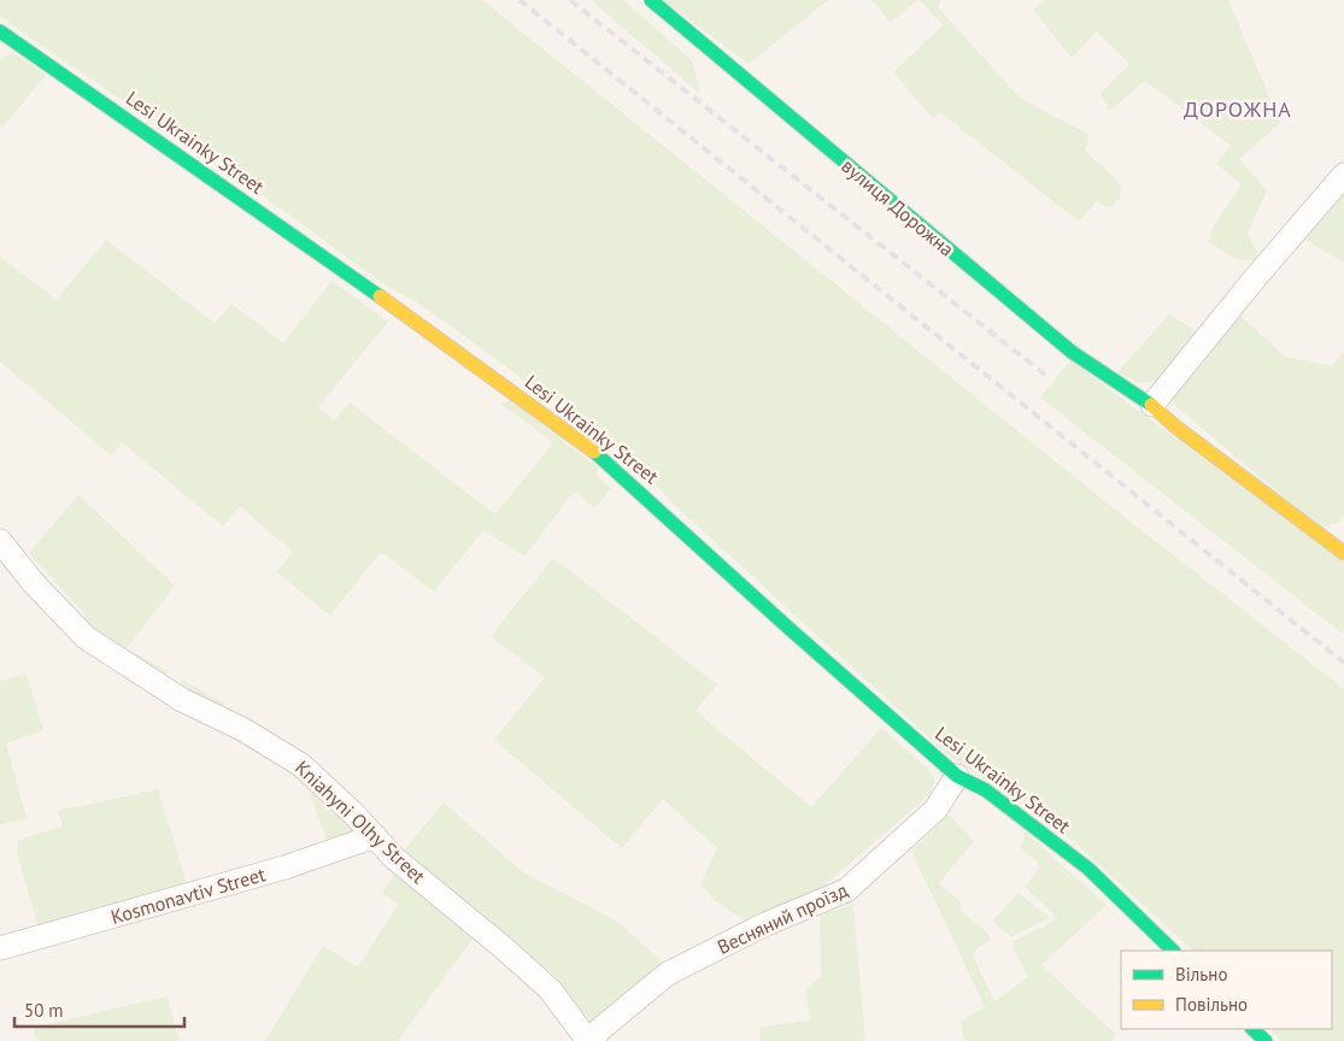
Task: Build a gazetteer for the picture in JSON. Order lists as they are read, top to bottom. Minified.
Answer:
{"streets":{"street":["Lesi Ukrainky Street","вулиця Дорожна","Kniahyni Olhy Street","Kosmonavtiv Street","Весняний проїзд"]},"crossings":[["Lesi Ukrainky Street","Весняний проїзд"],["Kniahyni Olhy Street","Kosmonavtiv Street"],["Kniahyni Olhy Street","Весняний проїзд"]],"districts":["ДОРОЖНА"],"legend":["Вільно","Повільно"],"scale_bar":"50 m"}
